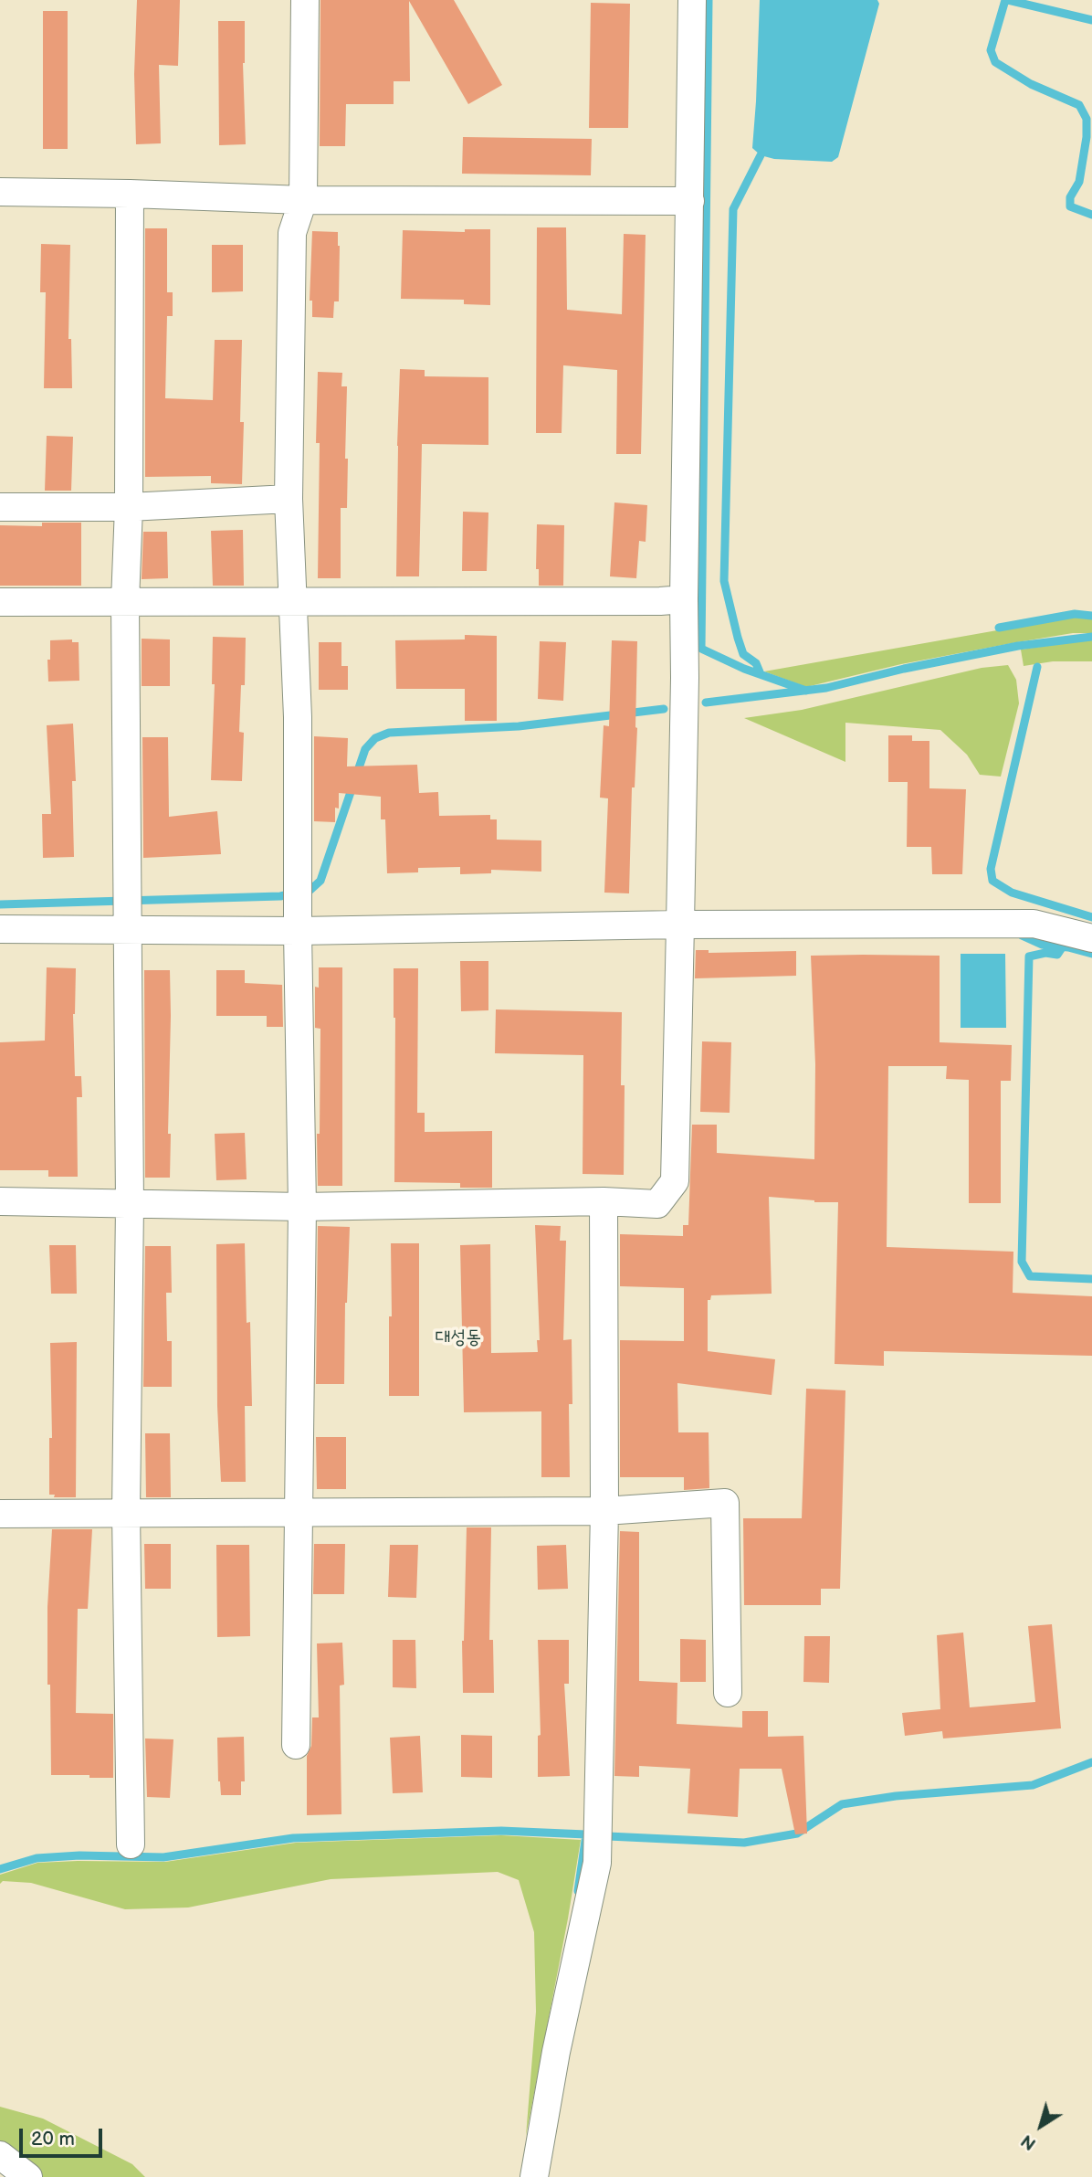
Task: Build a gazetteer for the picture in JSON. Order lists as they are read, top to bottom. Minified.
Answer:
{"districts":["대성동"],"scale_bar":"20 m","north":"bottom left"}
